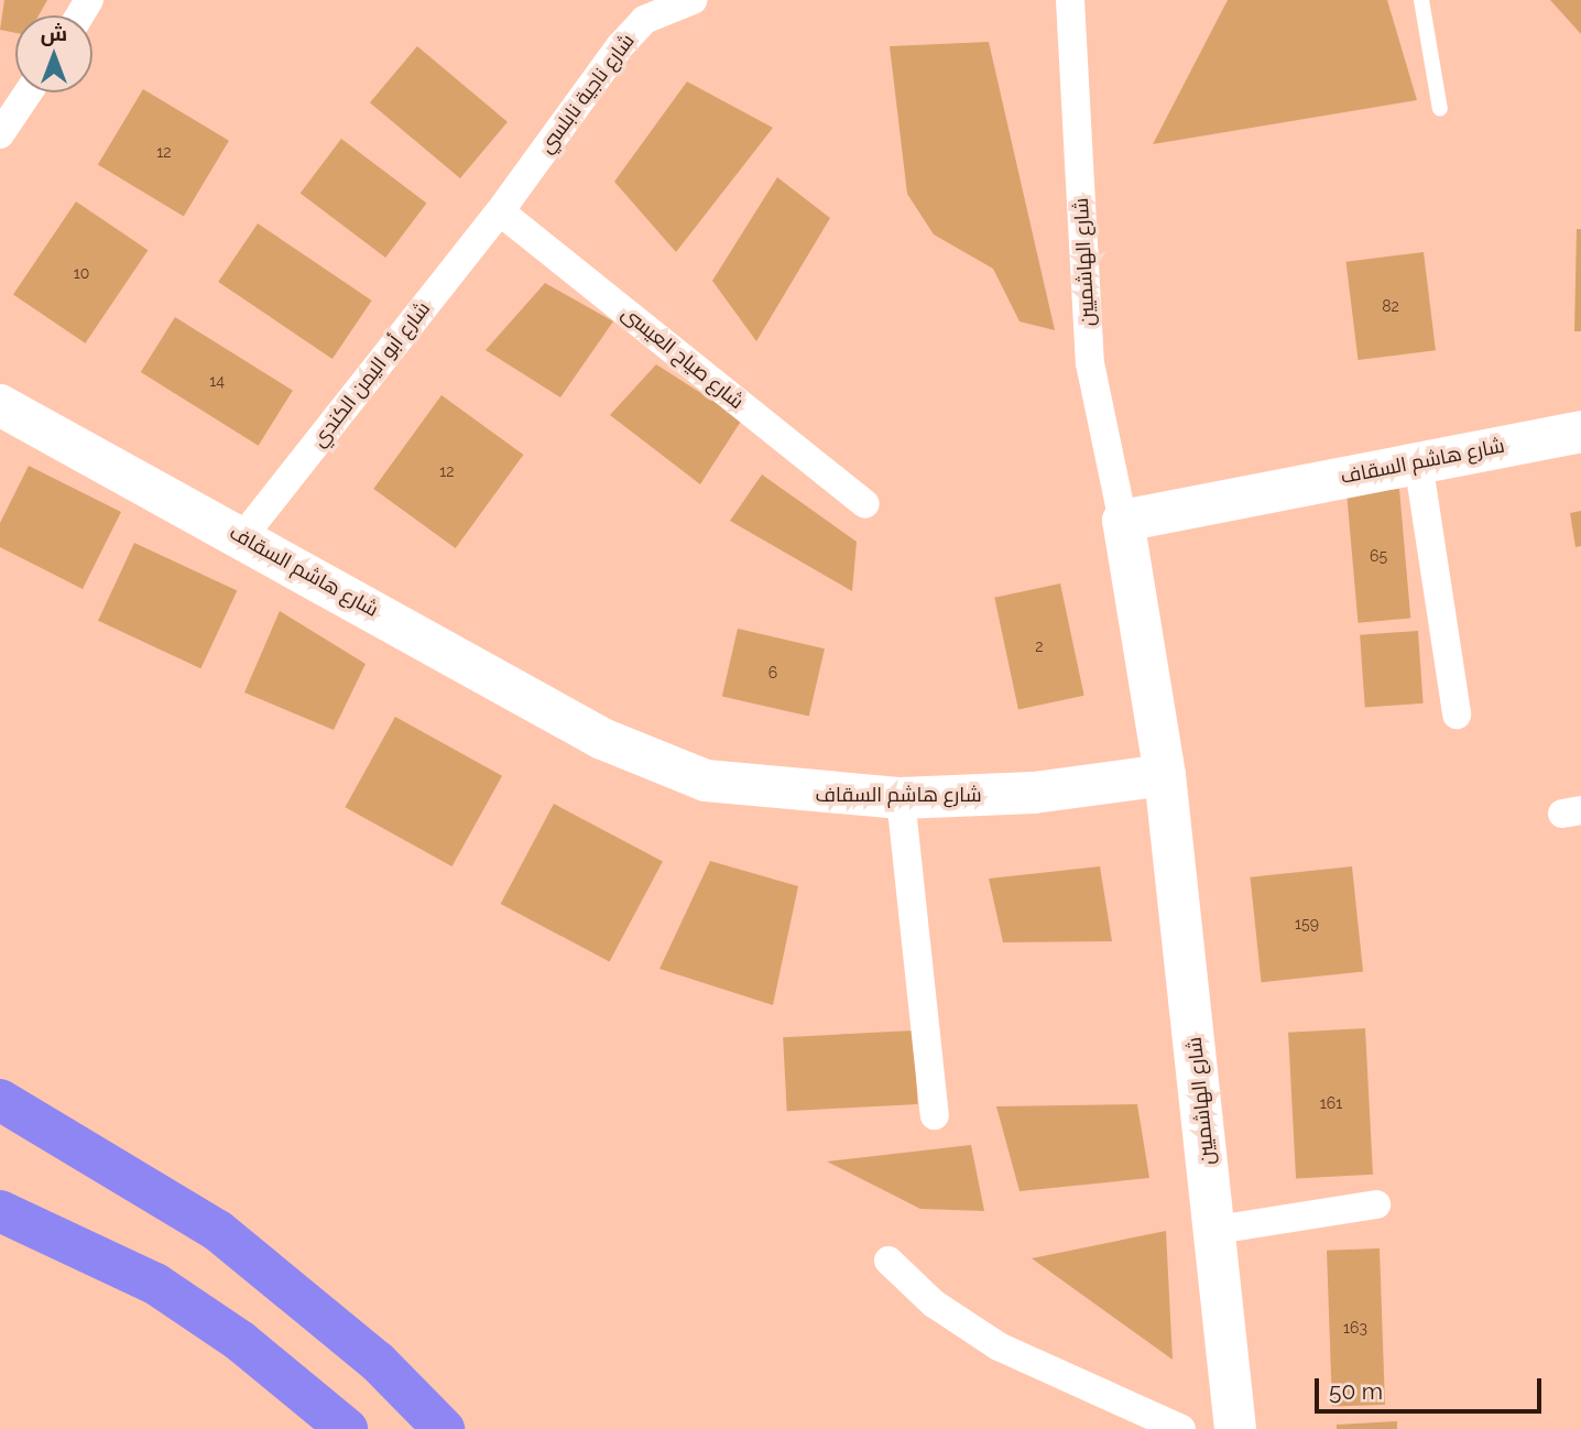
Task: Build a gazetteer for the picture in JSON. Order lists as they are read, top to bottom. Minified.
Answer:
{"streets":{"street":["شارع ناجية نابلسي","شارع الهاشميين","شارع صياح العيسى","شارع أبو اليمن الكندي","شارع هاشم السقاف"]},"crossings":[["شارع ناجية نابلسي","شارع صياح العيسى"],["شارع ناجية نابلسي","شارع أبو اليمن الكندي"],["شارع الهاشميين","شارع هاشم السقاف"],["شارع صياح العيسى","شارع أبو اليمن الكندي"],["شارع أبو اليمن الكندي","شارع هاشم السقاف"]],"house_numbers":["12","10","82","14","12","65","2","6","159","161","163"],"scale_bar":"50 m","north":"top"}
